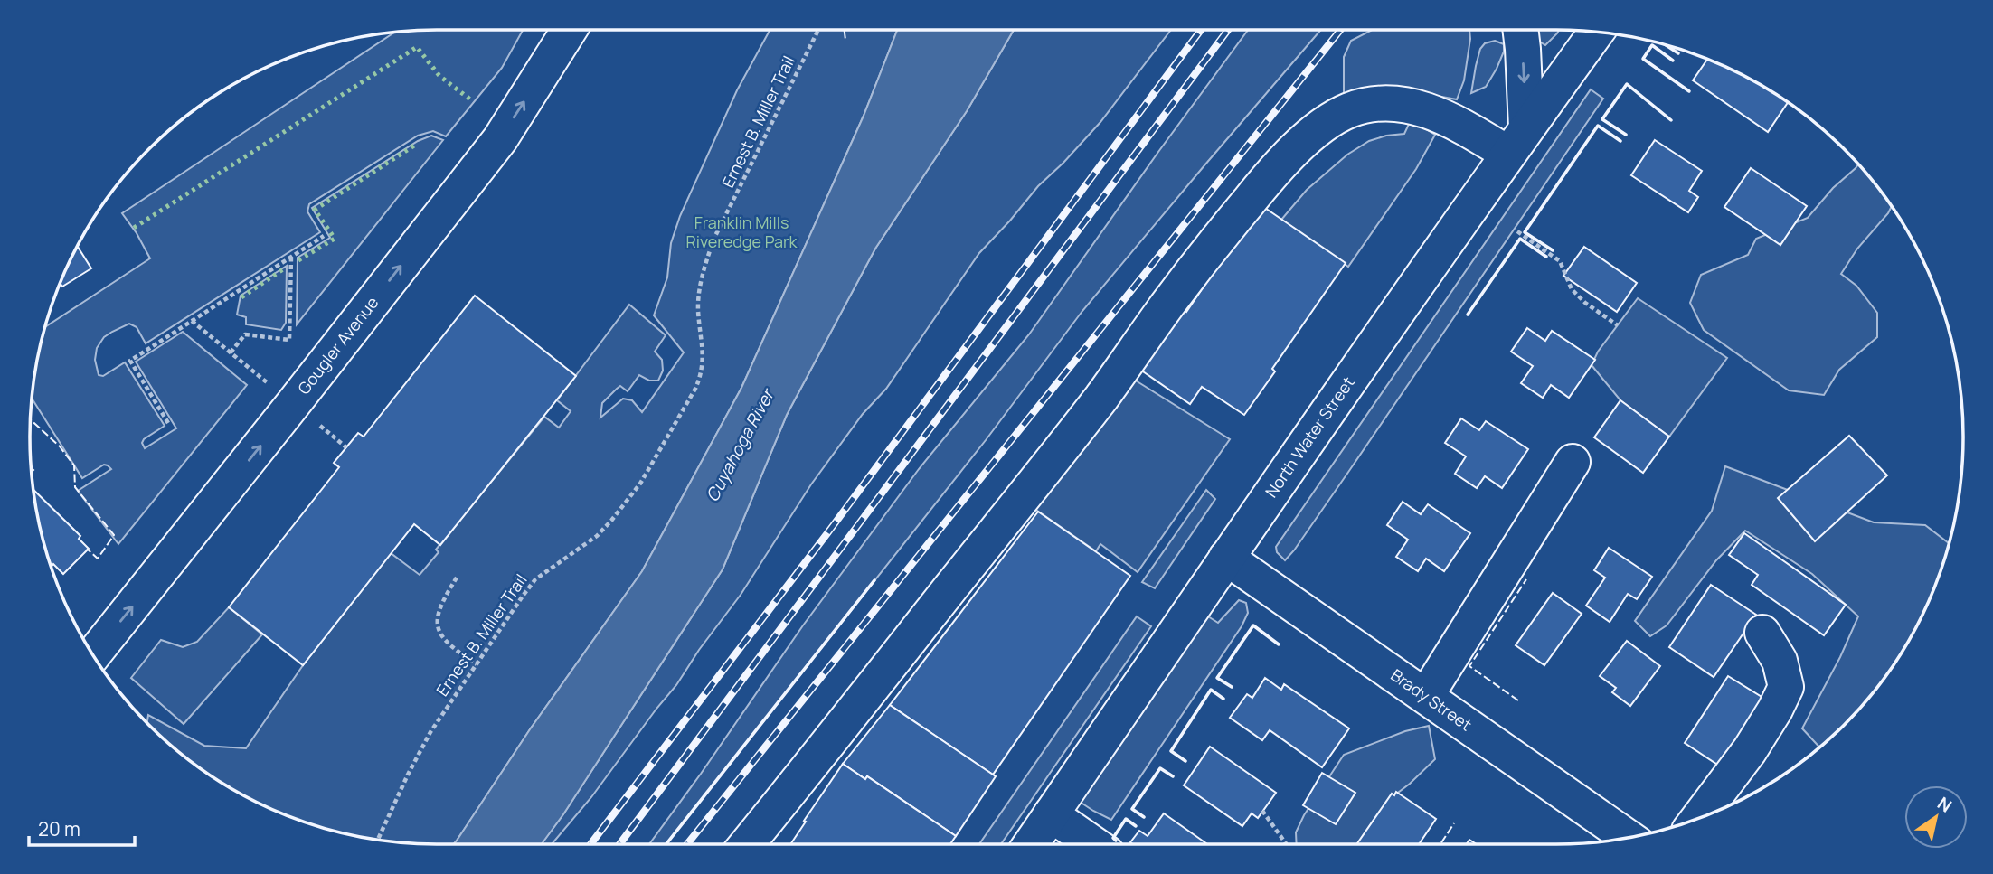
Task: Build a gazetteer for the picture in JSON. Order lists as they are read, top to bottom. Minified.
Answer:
{"streets":{"main road":["Gougler Avenue","North Water Street","Brady Street"],"path":["Ernest B. Miller Trail"]},"crossings":[["North Water Street","Brady Street"]],"one_way":["Gougler Avenue"],"water":["Cuyahoga River"],"parks":["Franklin Mills Riveredge Park"],"scale_bar":"20 m","north":"top right"}
